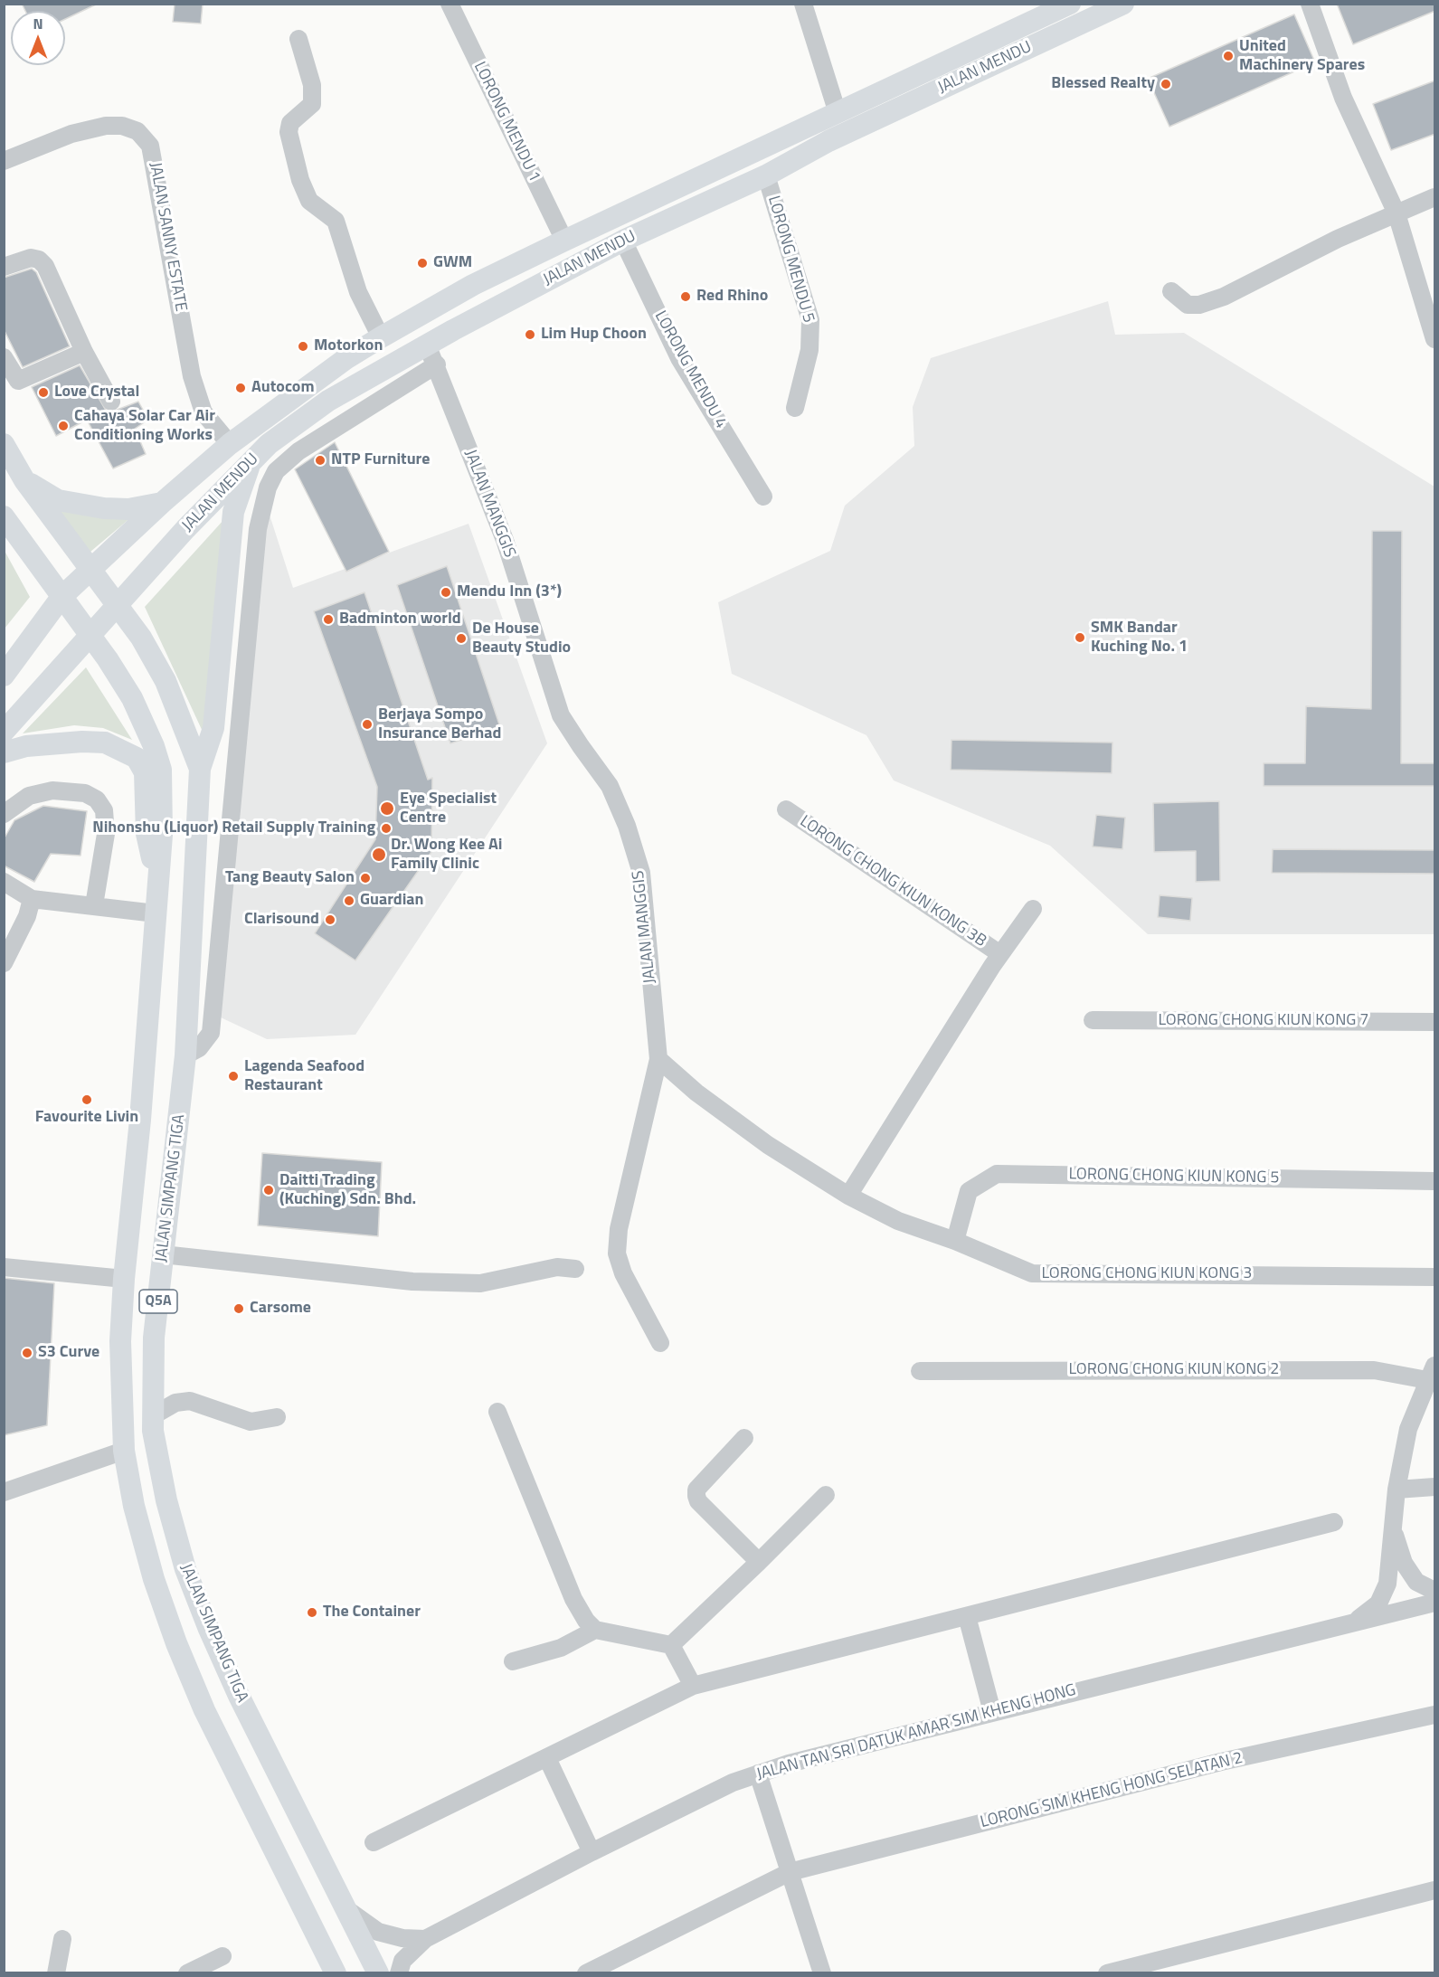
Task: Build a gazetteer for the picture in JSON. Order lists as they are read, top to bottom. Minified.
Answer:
{"streets":{"main road":["JALAN MENDU","JALAN SIMPANG TIGA","Q5A"],"street":["LORONG MENDU 1","JALAN SANNY ESTATE","LORONG MENDU 5","LORONG MENDU 4","JALAN MANGGIS","LORONG CHONG KIUN KONG 3B","LORONG CHONG KIUN KONG 7","LORONG CHONG KIUN KONG 5","LORONG CHONG KIUN KONG 3","LORONG CHONG KIUN KONG 2","JALAN TAN SRI DATUK AMAR SIM KHENG HONG","LORONG SIM KHENG HONG SELATAN 2"]},"crossings":[["JALAN MENDU","LORONG MENDU 1"],["JALAN MENDU","JALAN SANNY ESTATE"],["JALAN MENDU","LORONG MENDU 5"],["JALAN MENDU","LORONG MENDU 4"],["JALAN MENDU","JALAN MANGGIS"],["JALAN MENDU","JALAN SIMPANG TIGA"],["JALAN MANGGIS","LORONG CHONG KIUN KONG 3"],["LORONG CHONG KIUN KONG 5","LORONG CHONG KIUN KONG 3"]],"places":["United Machinery Spares","Blessed Realty","GWM","Red Rhino","Lim Hup Choon","Motorkon","Autocom","Love Crystal","Cahaya Solar Car Air Conditioning Works","NTP Furniture","Mendu Inn (3*)","Badminton world","SMK Bandar Kuching No. 1","De House Beauty Studio","Berjaya Sompo Insurance Berhad","Eye Specialist Centre","Nihonshu (Liquor) Retail Supply Training","Dr. Wong Kee Ai Family Clinic","Tang Beauty Salon","Guardian","Clarisound","Lagenda Seafood Restaurant","Favourite Livin","Daitti Trading (Kuching) Sdn. Bhd.","Carsome","S3 Curve","The Container"],"north":"top"}
